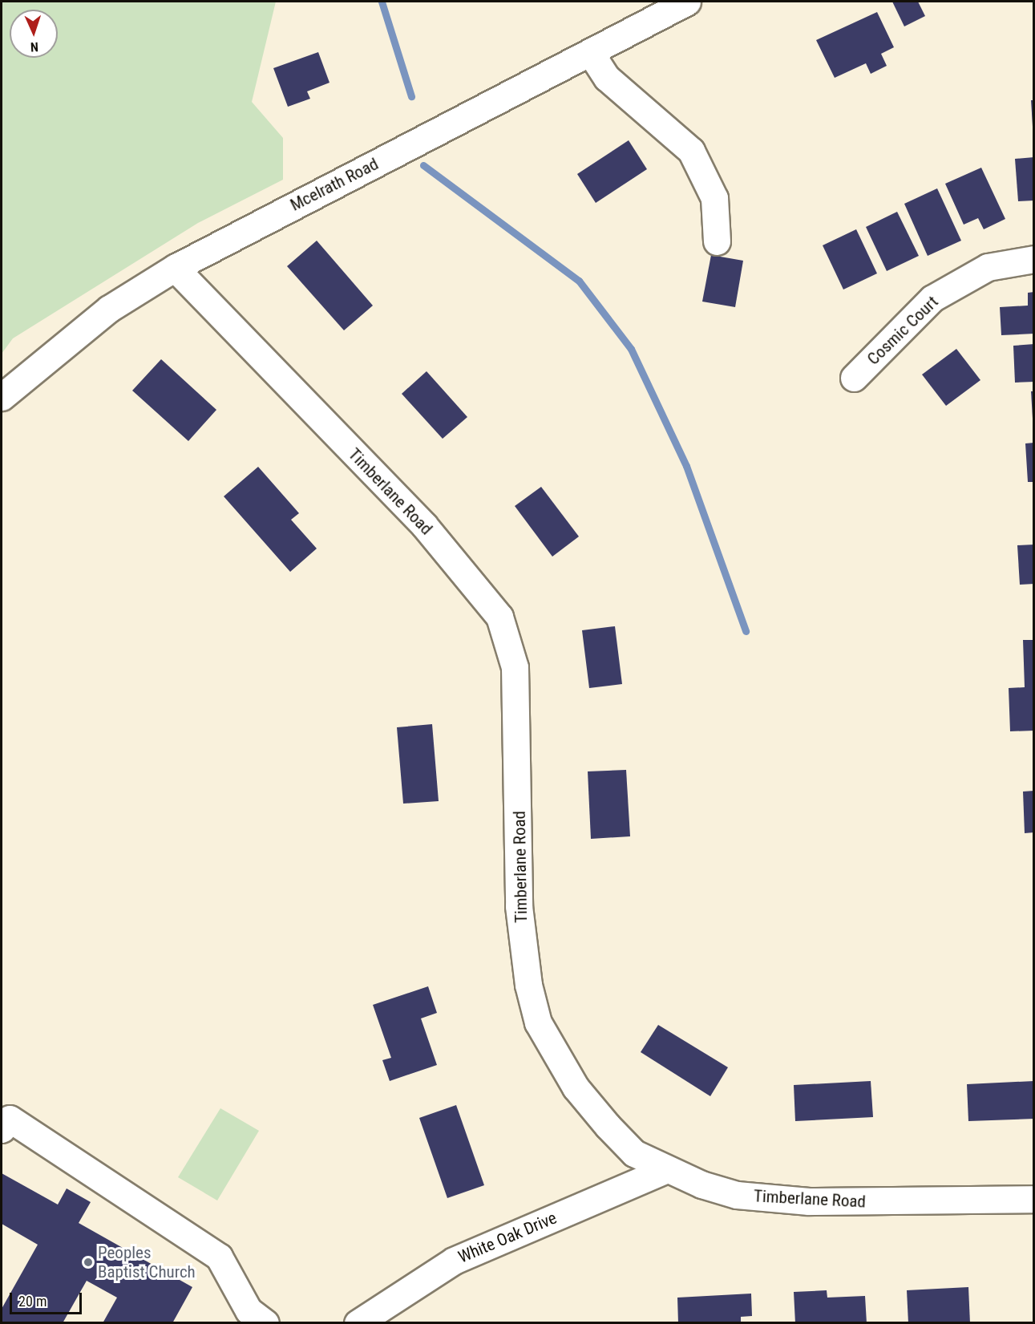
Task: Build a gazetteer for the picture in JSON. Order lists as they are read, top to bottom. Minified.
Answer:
{"streets":{"street":["Mcelrath Road","Cosmic Court","Timberlane Road","White Oak Drive"]},"crossings":[["Mcelrath Road","Timberlane Road"],["Timberlane Road","White Oak Drive"]],"places":["Peoples Baptist Church"],"scale_bar":"20 m","north":"bottom"}
